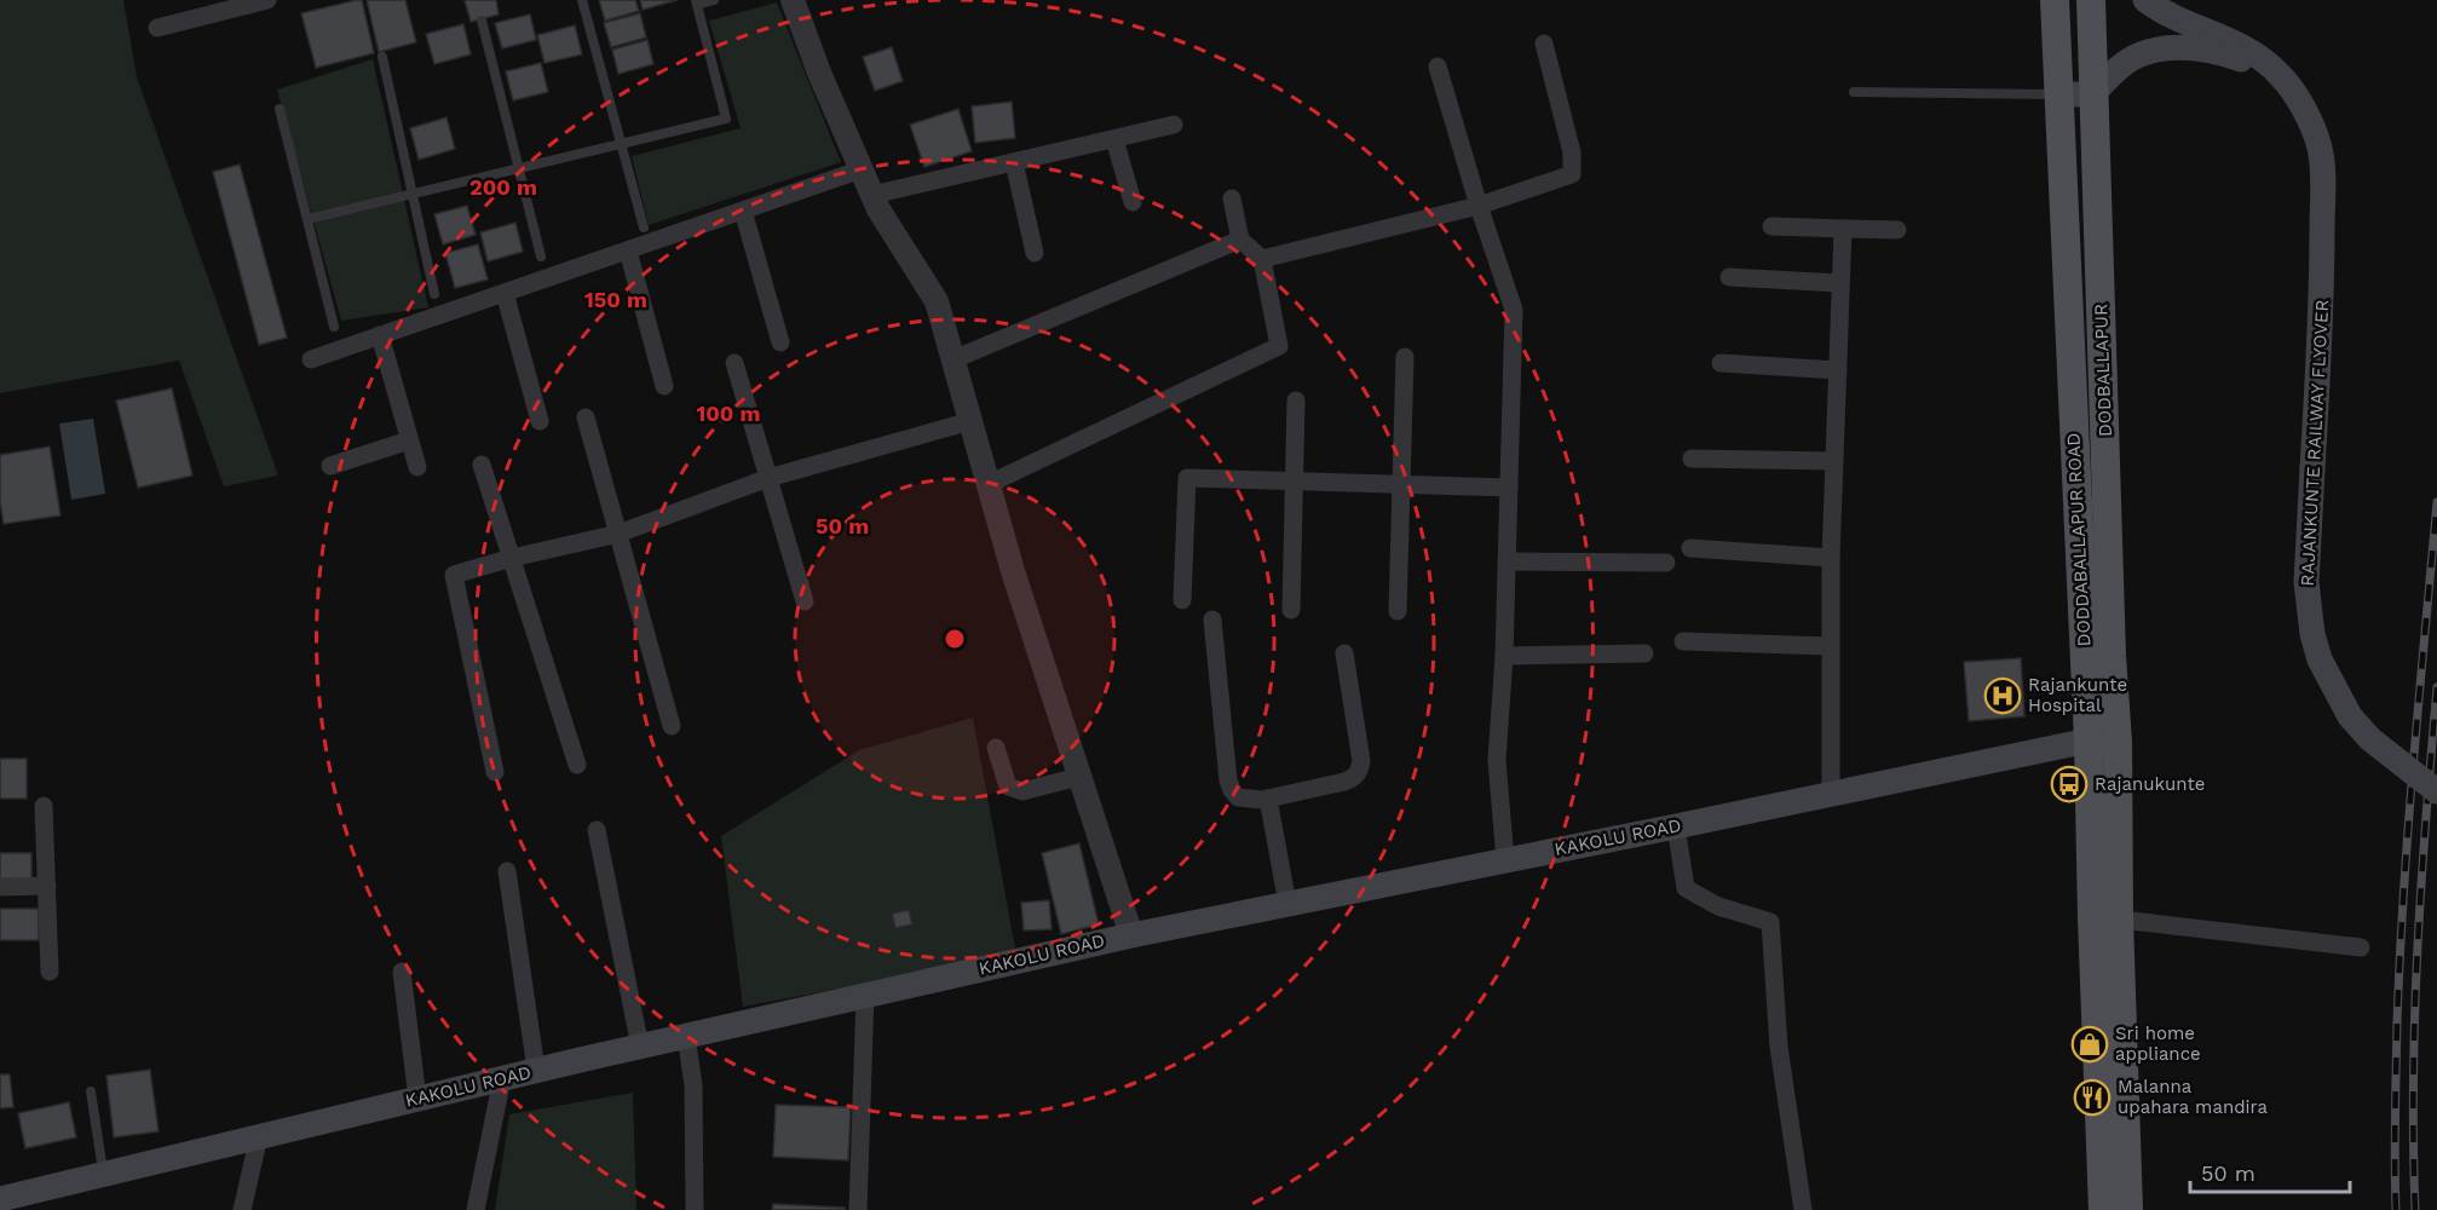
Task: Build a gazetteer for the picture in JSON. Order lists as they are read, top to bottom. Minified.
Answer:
{"streets":{"main road":["DODBALLAPUR","RAJANKUNTE RAILWAY FLYOVER","DODDABALLAPUR ROAD","KAKOLU ROAD"]},"crossings":[["DODBALLAPUR","RAJANKUNTE RAILWAY FLYOVER"],["DODBALLAPUR","DODDABALLAPUR ROAD"],["DODBALLAPUR","KAKOLU ROAD"],["DODDABALLAPUR ROAD","KAKOLU ROAD"]],"places":{"hospital":["Rajankunte Hospital"],"bus stop":["Rajanukunte"],"shop":["Sri home appliance"],"restaurant":["Malanna upahara mandira"]},"scale_bar":"50 m","rings":["200 m","150 m","100 m","50 m"]}
